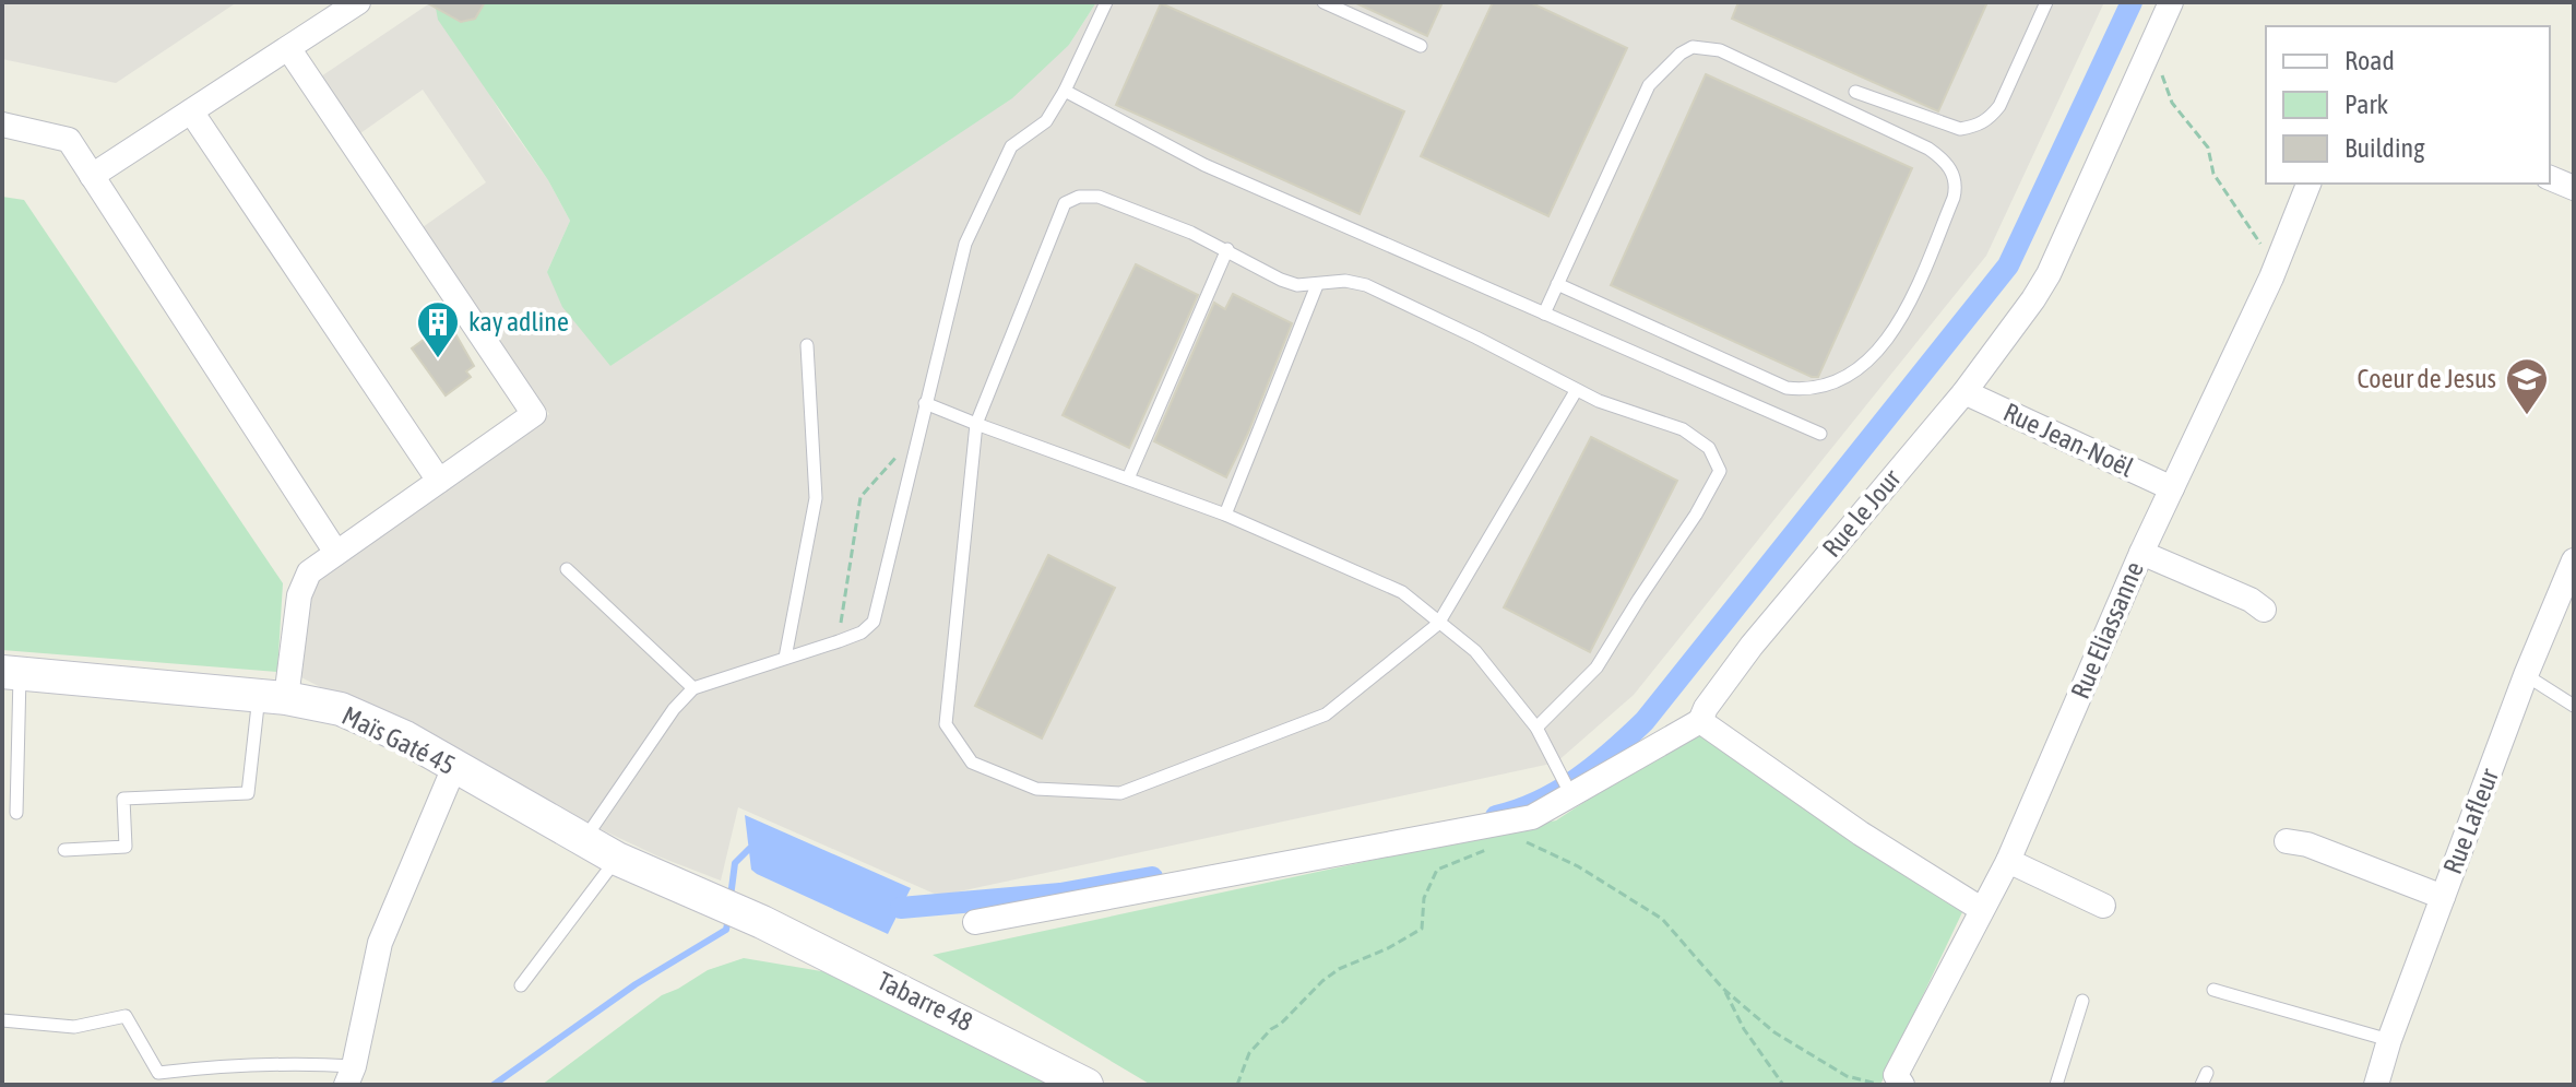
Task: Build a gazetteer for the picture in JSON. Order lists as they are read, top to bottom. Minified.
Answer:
{"streets":{"street":["Rue Jean-Noël","Rue le Jour","Rue Eliassanne","Maïs Gaté 45","Rue Lafleur","Tabarre 48"]},"crossings":[["Rue Jean-Noël","Rue le Jour"],["Rue Jean-Noël","Rue Eliassanne"],["Maïs Gaté 45","Tabarre 48"]],"places":{"building":["kay adline"],"school or university":["Coeur de Jesus"]},"legend":["Road","Park","Building"]}
